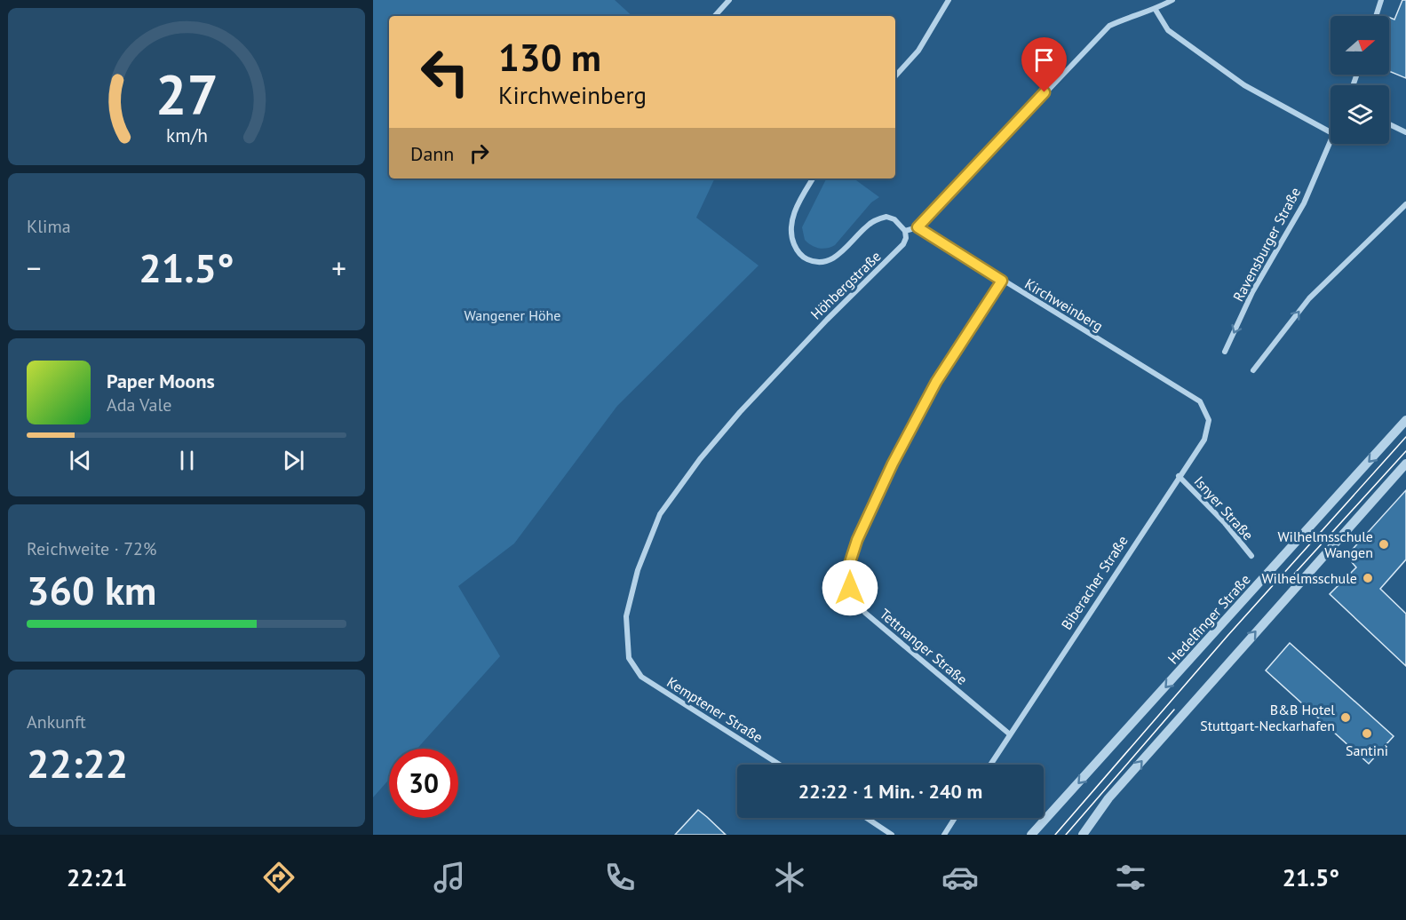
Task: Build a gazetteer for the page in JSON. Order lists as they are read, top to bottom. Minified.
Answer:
{"streets":{"street":["Ravensburger Straße","Höhbergstraße","Kirchweinberg","Isnyer Straße","Biberacher Straße","Hedelfinger Straße","Tettnanger Straße","Kemptener Straße"]},"crossings":[["Höhbergstraße","Kemptener Straße"],["Kirchweinberg","Biberacher Straße"],["Kirchweinberg","Tettnanger Straße"],["Isnyer Straße","Biberacher Straße"],["Biberacher Straße","Tettnanger Straße"]],"one_way":["Ravensburger Straße"],"parks":["Wangener Höhe"],"places":["Wilhelmsschule Wangen","Wilhelmsschule","B&B Hotel Stuttgart-Neckarhafen","Santini"],"north":"right","page":{"turn":["130 m","Kirchweinberg"],"then":"Dann","tile":["Klima",["Reichweite · 72%","360 km"],["Ankunft","22:22"]],"heat":["−","21.5°","+"],"song":["Paper Moons","Ada Vale"],"limit":"30","trip":"22:22 · 1 Min. · 240 m","tabs":["22:21","21.5°"],"gauge":["27","km/h"]}}
